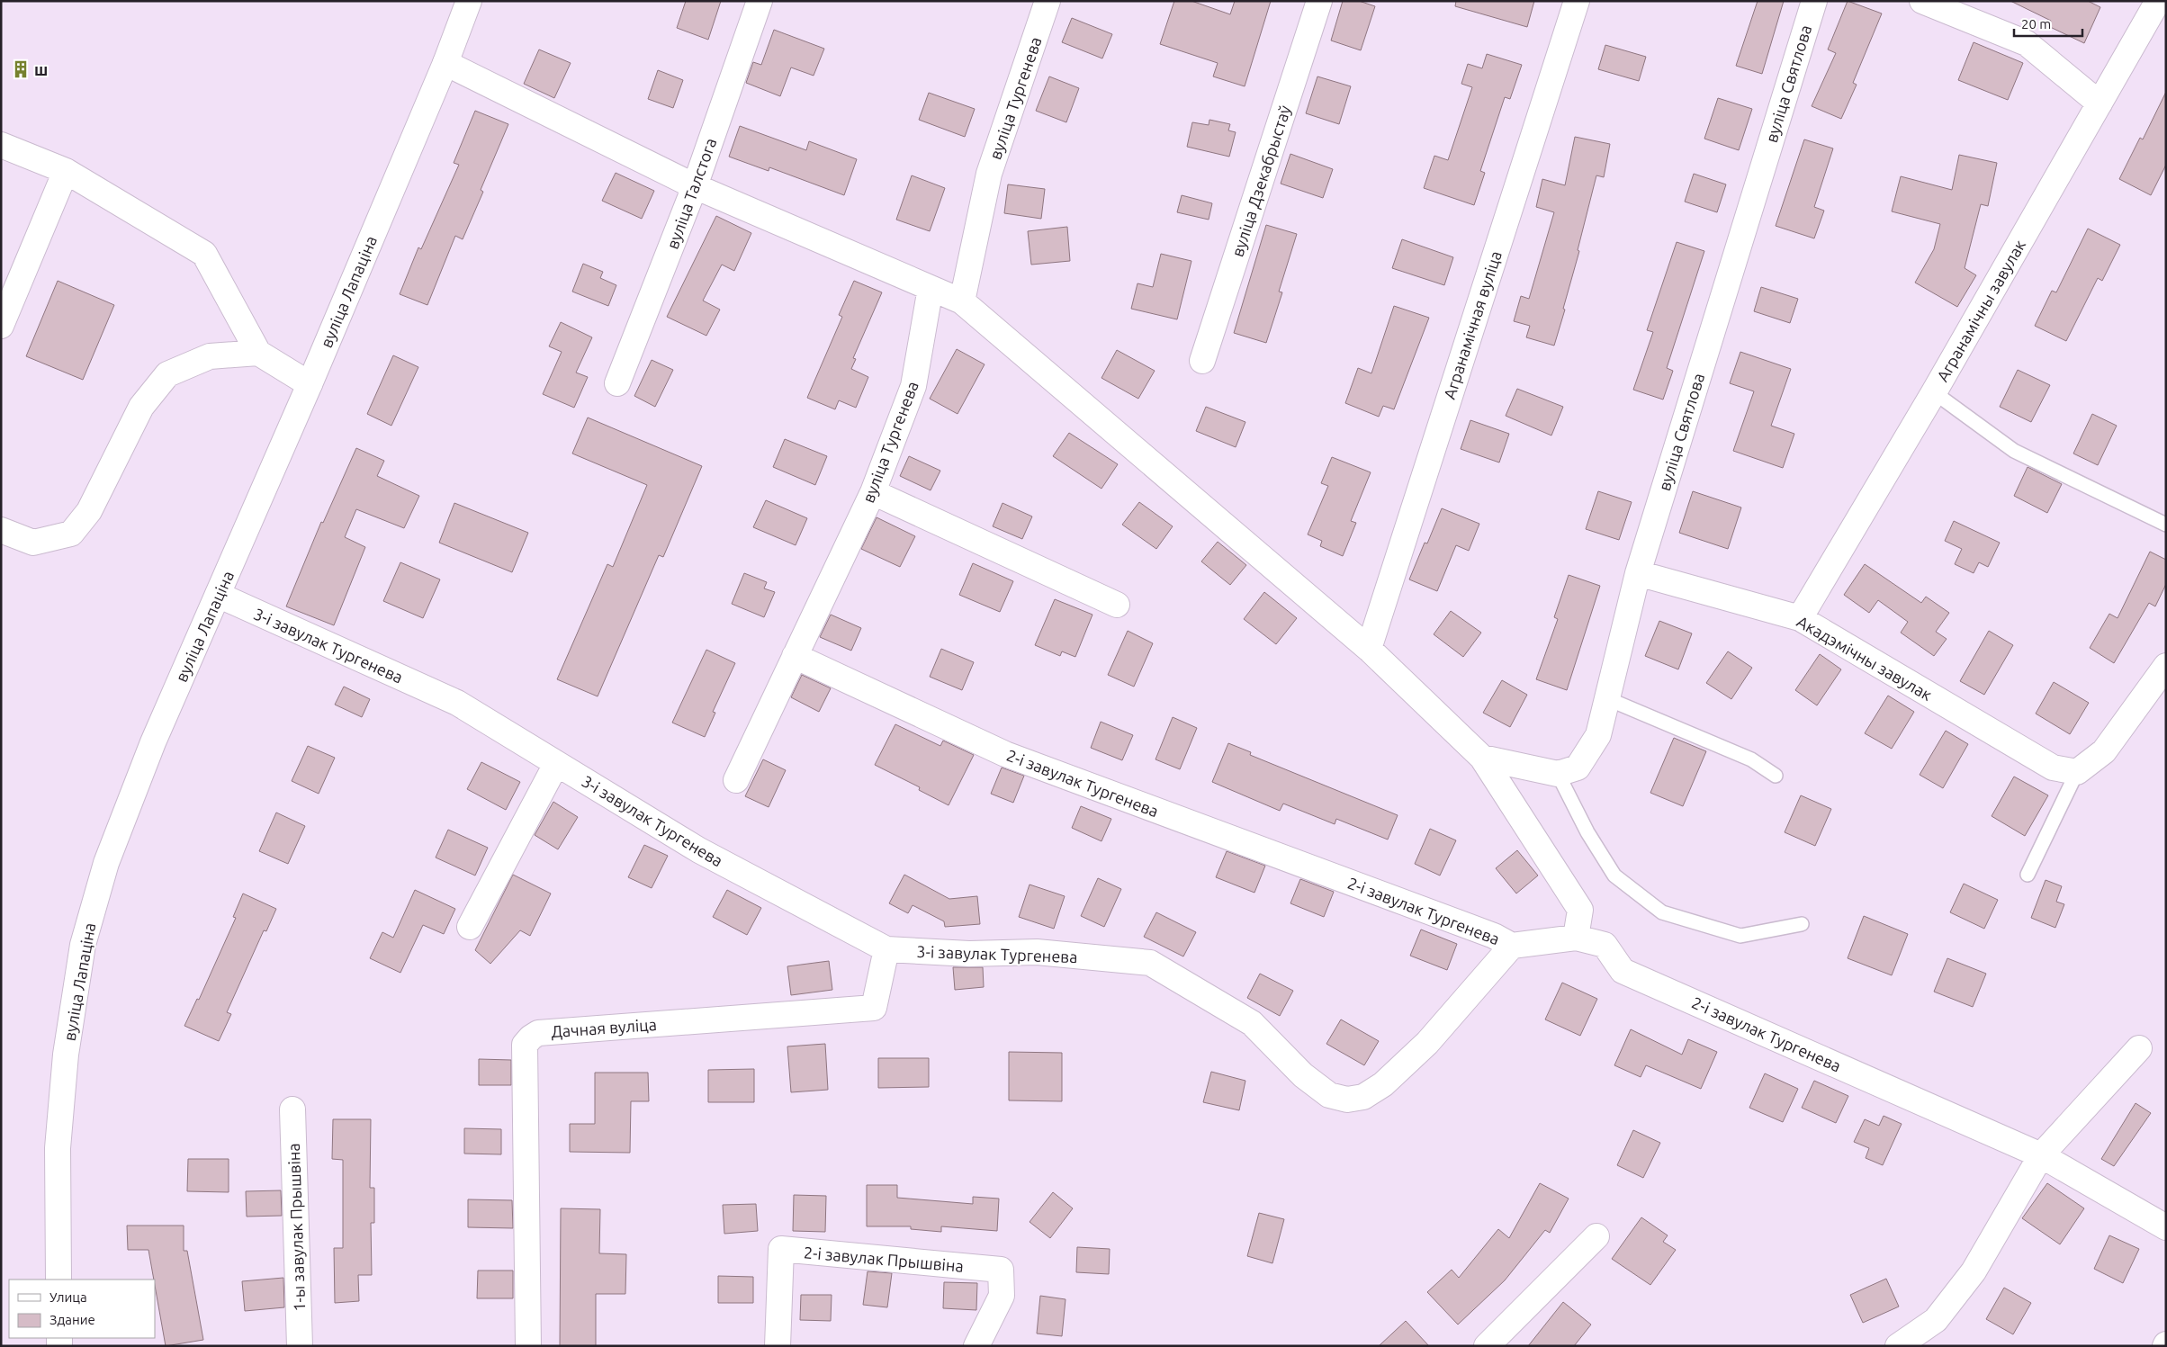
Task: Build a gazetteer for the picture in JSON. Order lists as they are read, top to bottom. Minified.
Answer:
{"streets":{"street":["вуліца Святлова","вуліца Тургенева","вуліца Дзекабрыстаў","вуліца Талстога","вуліца Лапаціна","Агранамічны завулак","Агранамічная вуліца","3-і завулак Тургенева","Акадэмічны завулак","2-і завулак Тургенева","Дачная вуліца","1-ы завулак Прышвіна","2-і завулак Прышвіна"]},"crossings":[["вуліца Святлова","Акадэмічны завулак"],["вуліца Тургенева","2-і завулак Тургенева"],["вуліца Лапаціна","3-і завулак Тургенева"],["Агранамічны завулак","Акадэмічны завулак"],["3-і завулак Тургенева","2-і завулак Тургенева"],["3-і завулак Тургенева","Дачная вуліца"]],"places":{"building":["ш"]},"legend":["Улица","Здание"],"scale_bar":"20 m"}
